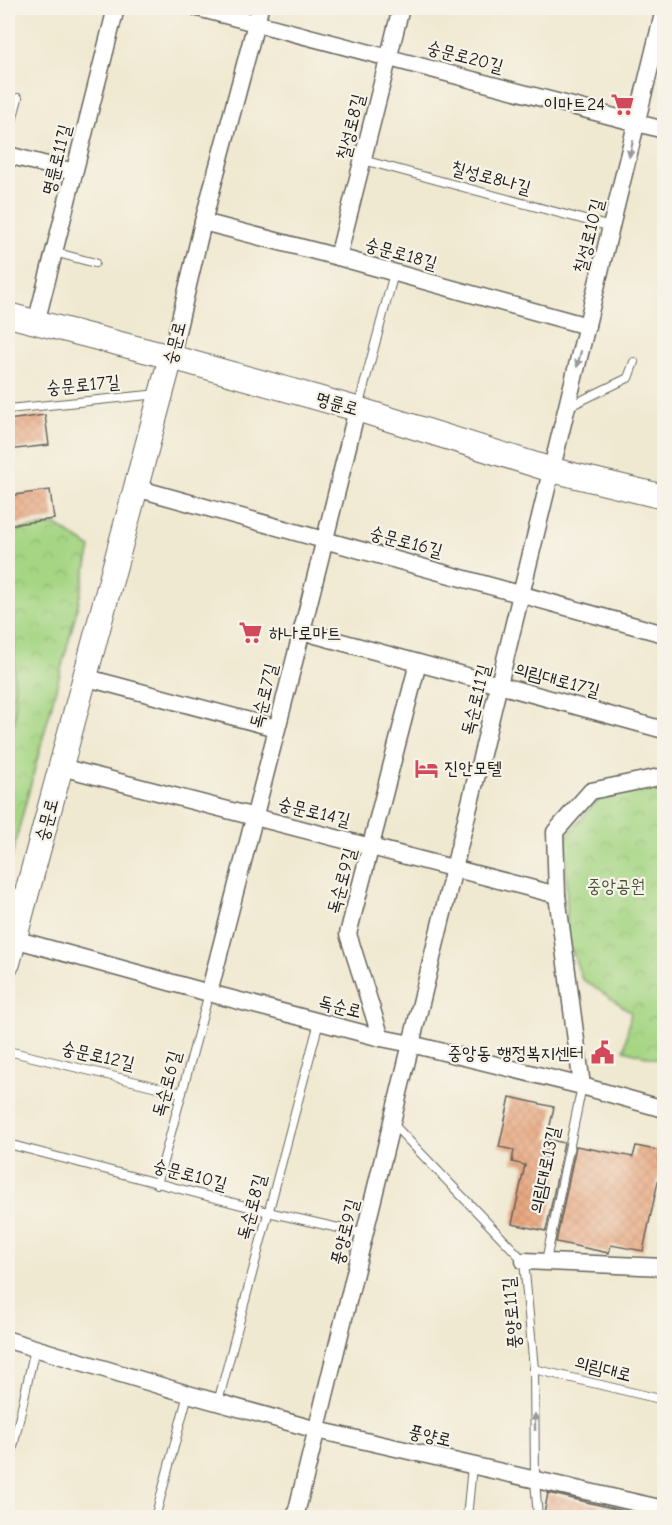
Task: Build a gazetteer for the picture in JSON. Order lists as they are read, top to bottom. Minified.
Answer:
{"streets":{"street":["숭문로20길","칠성로8길","명륜로11길","칠성로10길","숭문로18길","숭문로","명륜로","숭문로16길","의림대로17길","독순로7길","독순로11길","숭문로14길","독순로9길","독순로","풍양로9길","풍양로"],"lane":["칠성로8나길","숭문로17길","숭문로12길","독순로6길","의림대로13길","숭문로10길","독순로8길","풍양로11길","의림대로"]},"crossings":[["숭문로20길","칠성로8길"],["숭문로20길","칠성로10길"],["숭문로20길","숭문로"],["칠성로8길","칠성로8나길"],["칠성로8길","숭문로18길"],["명륜로11길","명륜로"],["칠성로8나길","칠성로10길"],["칠성로10길","숭문로18길"],["칠성로10길","명륜로"],["칠성로10길","독순로11길"],["숭문로18길","숭문로"],["숭문로","숭문로17길"],["숭문로","명륜로"],["숭문로","숭문로16길"],["숭문로","숭문로14길"],["숭문로","독순로"],["명륜로","독순로7길"],["명륜로","독순로11길"],["숭문로16길","독순로7길"],["숭문로16길","독순로11길"],["의림대로17길","독순로7길"],["의림대로17길","독순로11길"],["의림대로17길","독순로9길"],["독순로7길","숭문로14길"],["독순로7길","독순로"],["독순로7길","독순로6길"],["독순로11길","숭문로14길"],["독순로11길","독순로"],["독순로11길","풍양로9길"],["숭문로14길","독순로9길"],["독순로9길","독순로"],["독순로","독순로6길"],["독순로","의림대로13길"],["독순로","독순로8길"],["독순로","풍양로9길"],["숭문로12길","독순로6길"],["독순로6길","숭문로10길"],["숭문로10길","독순로8길"],["숭문로10길","풍양로9길"],["독순로8길","풍양로"],["풍양로9길","풍양로11길"],["풍양로9길","풍양로"],["풍양로11길","의림대로"],["풍양로11길","풍양로"]],"one_way":["칠성로10길"],"parks":["중앙공원"],"places":{"supermarket":["이마트24","하나로마트"],"hotel":["진안모텔"],"public building":["중앙동 행정복지센터"]}}
